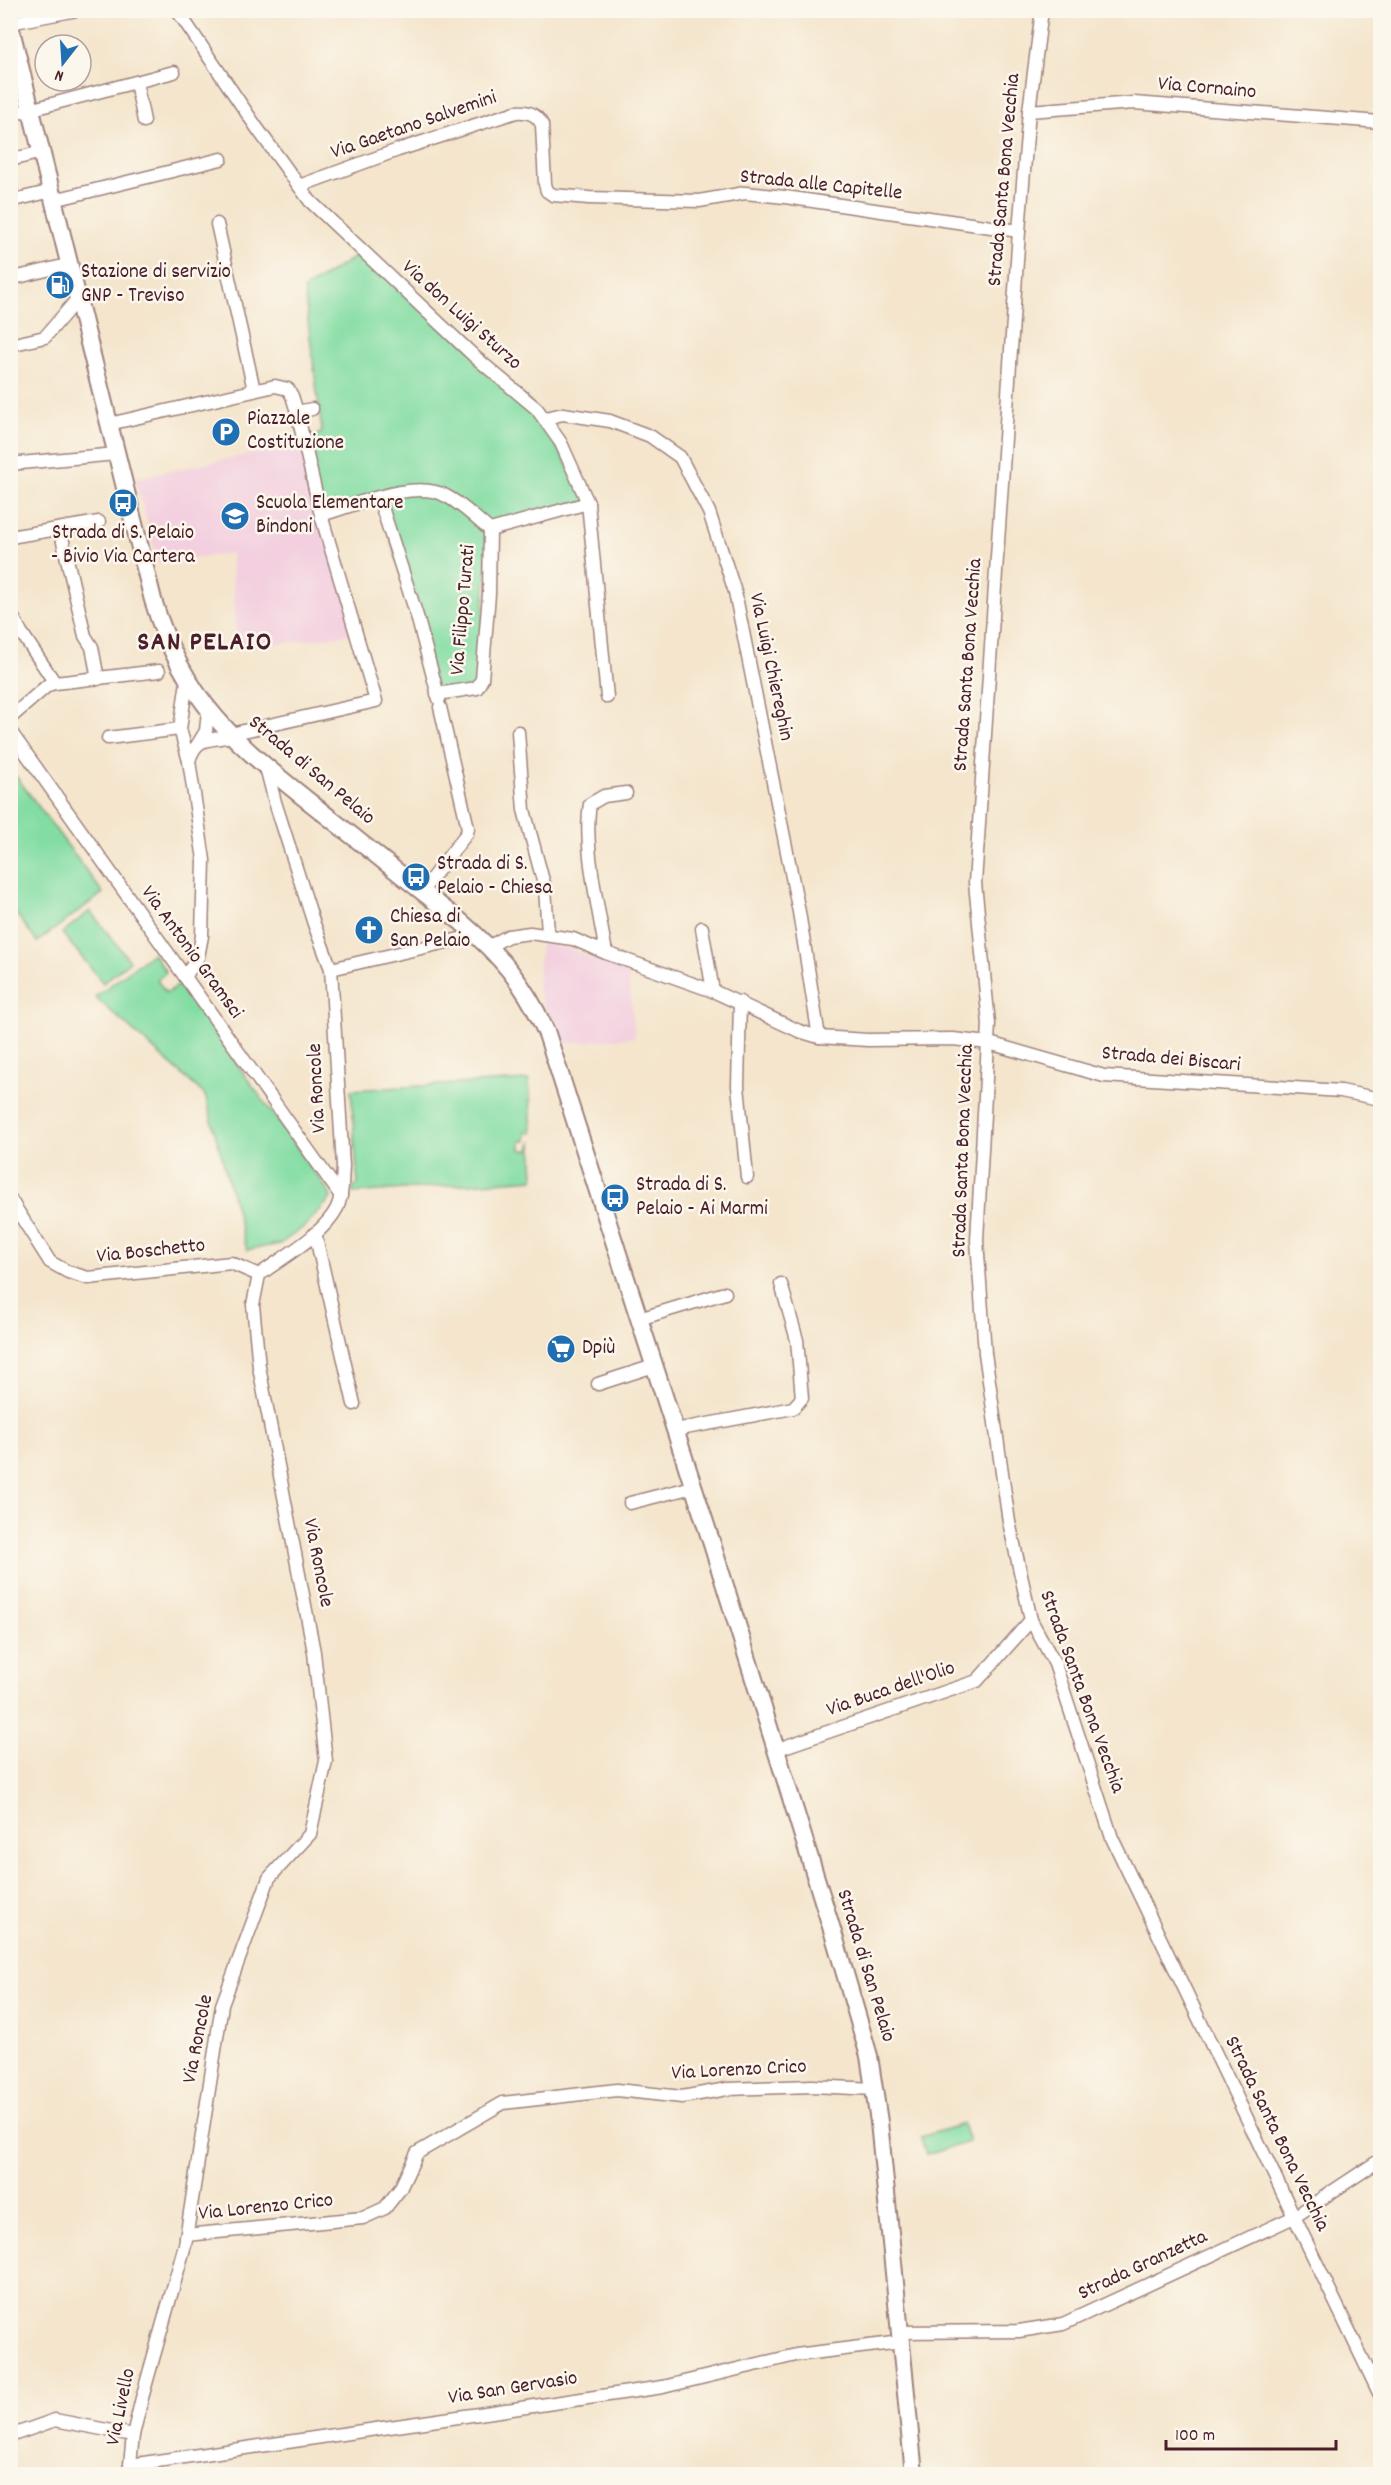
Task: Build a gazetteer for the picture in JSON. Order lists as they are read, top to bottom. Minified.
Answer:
{"streets":{"main road":["Strada di San Pelaio"],"street":["Via Cornaino","Via Gaetano Salvemini","Strada Santa Bona Vecchia","Strada alle Capitelle","Via don Luigi Sturzo","Via Filippo Turati","Via Luigi Chiereghin","Via Antonio Gramsci","Strada dei Biscari","Via Roncole","Via Boschetto","Via Buca dell'Olio","Via Lorenzo Crico","Strada Granzetta","Via San Gervasio","Via Livello"]},"crossings":[["Via Cornaino","Strada Santa Bona Vecchia"],["Via Gaetano Salvemini","Strada alle Capitelle"],["Via Gaetano Salvemini","Via don Luigi Sturzo"],["Strada Santa Bona Vecchia","Strada alle Capitelle"],["Strada Santa Bona Vecchia","Strada dei Biscari"],["Strada Santa Bona Vecchia","Via Buca dell'Olio"],["Strada Santa Bona Vecchia","Strada Granzetta"],["Via don Luigi Sturzo","Via Luigi Chiereghin"],["Via Luigi Chiereghin","Strada dei Biscari"],["Strada di San Pelaio","Strada dei Biscari"],["Strada di San Pelaio","Via Roncole"],["Strada di San Pelaio","Via Buca dell'Olio"],["Strada di San Pelaio","Via Lorenzo Crico"],["Strada di San Pelaio","Strada Granzetta"],["Strada di San Pelaio","Via San Gervasio"],["Via Antonio Gramsci","Via Roncole"],["Via Roncole","Via Boschetto"],["Via Roncole","Via Lorenzo Crico"],["Via Roncole","Via Livello"],["Strada Granzetta","Via San Gervasio"],["Via San Gervasio","Via Livello"]],"districts":["SAN PELAIO"],"places":{"fuel station":["Stazione di servizio GNP - Treviso"],"parking":["Piazzale Costituzione"],"bus stop":["Strada di S. Pelaio - Bivio Via Cartera","Strada di S. Pelaio - Chiesa","Strada di S. Pelaio - Ai Marmi"],"school or university":["Scuola Elementare Bindoni"],"church":["Chiesa di San Pelaio"],"supermarket":["Dpiù"]},"scale_bar":"100 m","north":"bottom"}
